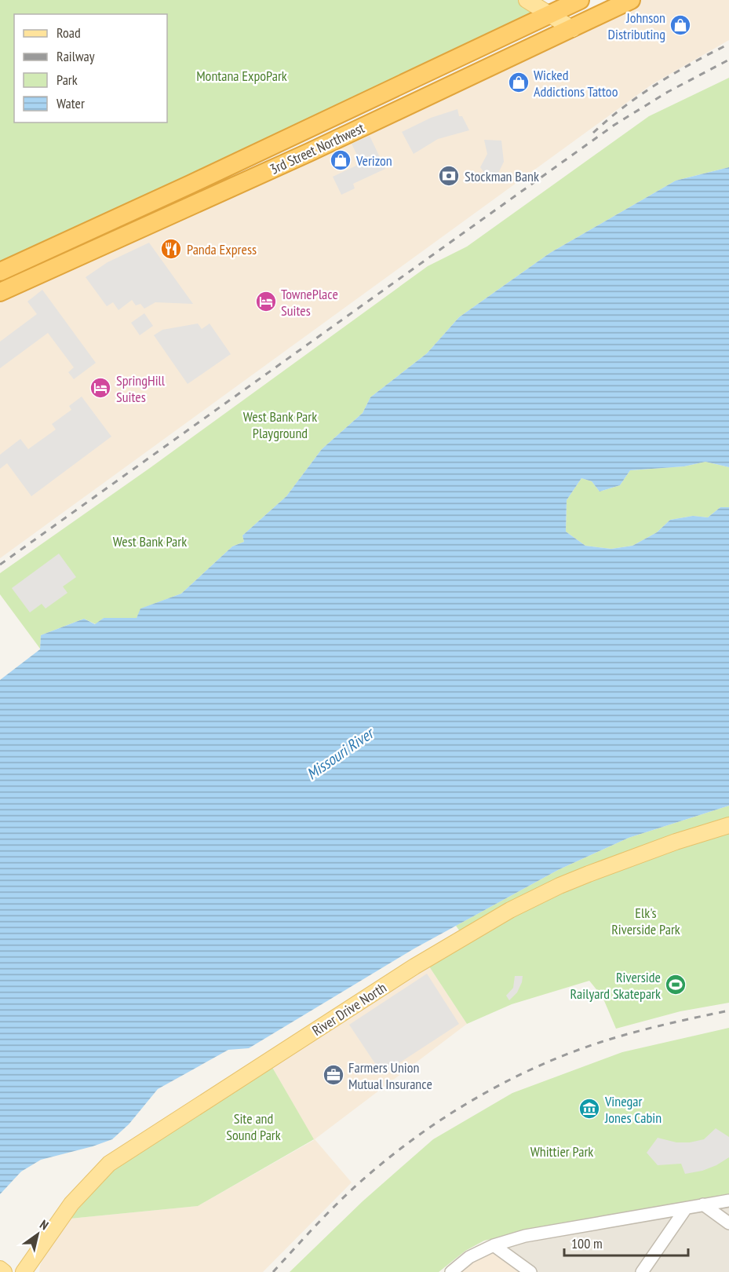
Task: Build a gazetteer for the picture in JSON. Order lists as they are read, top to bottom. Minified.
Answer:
{"streets":{"highway":["3rd Street Northwest"],"main road":["River Drive North"]},"water":["Missouri River"],"parks":["Montana ExpoPark","West Bank Park Playground","West Bank Park","Elk's Riverside Park","Site and Sound Park","Whittier Park"],"places":{"shop":["Johnson Distributing","Wicked Addictions Tattoo","Verizon"],"bank":["Stockman Bank"],"restaurant":["Panda Express"],"hotel":["TownePlace Suites","SpringHill Suites"],"sports":["Riverside Railyard Skatepark"],"office":["Farmers Union Mutual Insurance"],"museum":["Vinegar Jones Cabin"]},"legend":["Road","Railway","Park","Water"],"scale_bar":"100 m","north":"top right"}
